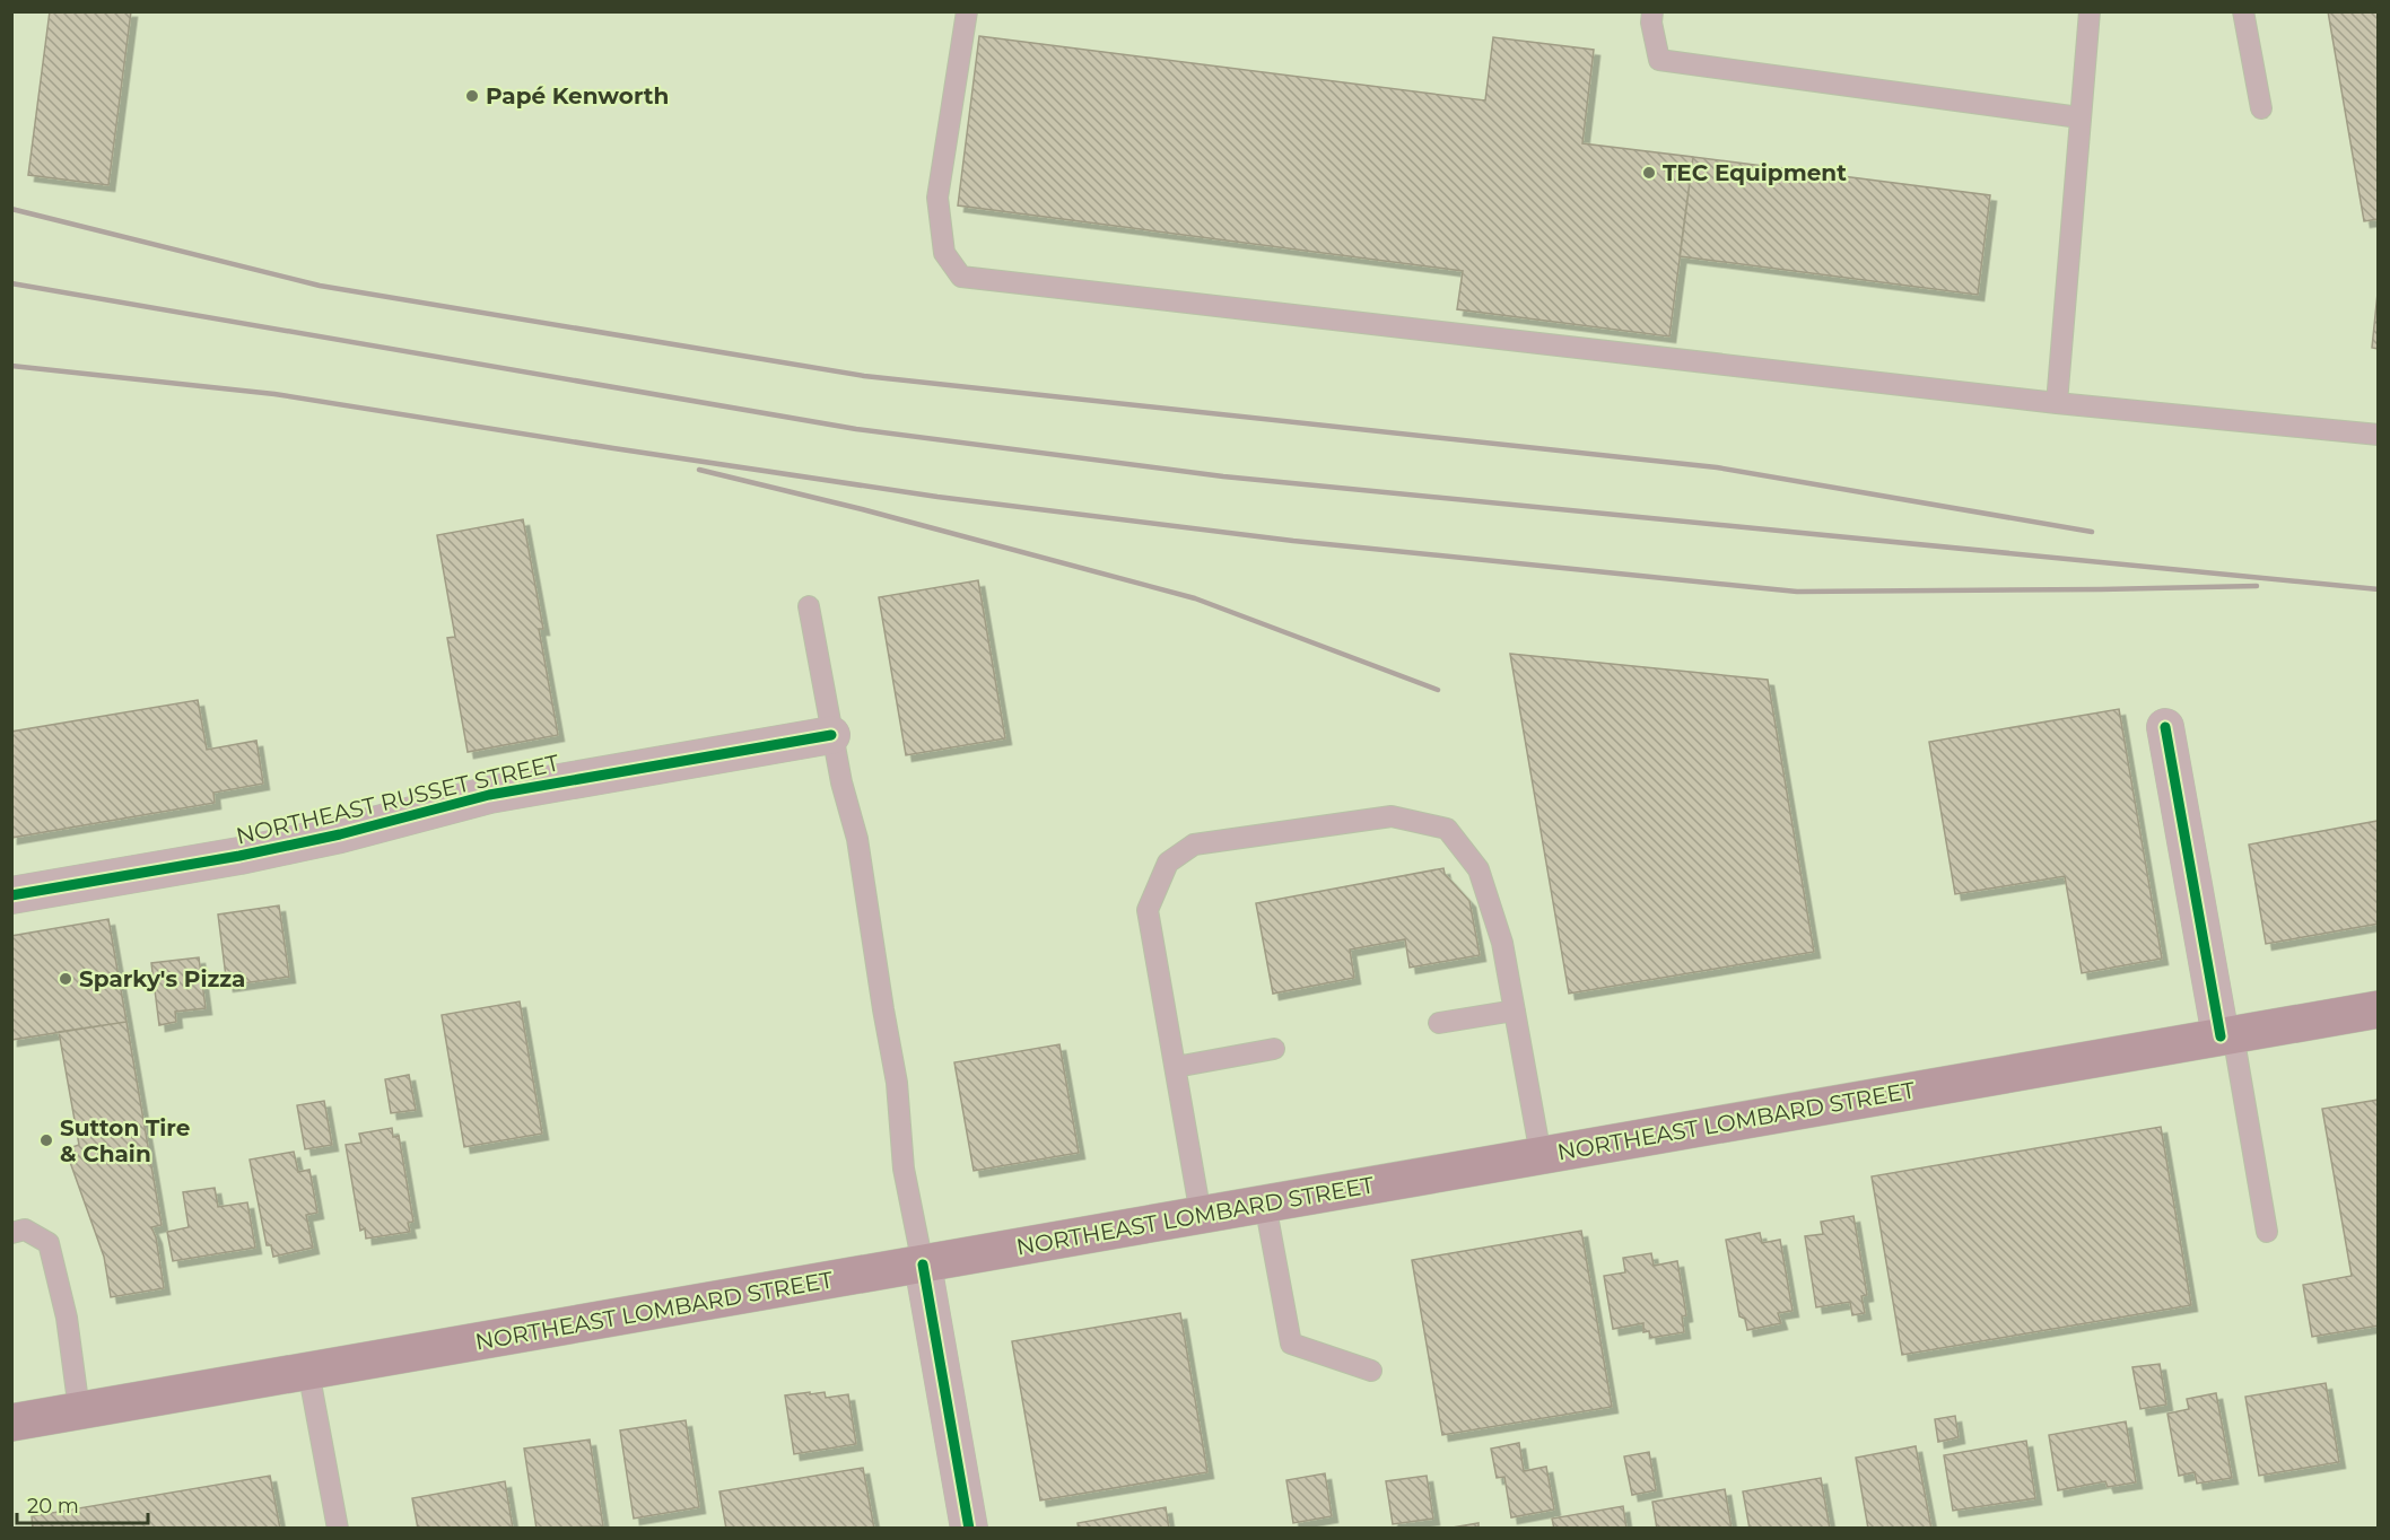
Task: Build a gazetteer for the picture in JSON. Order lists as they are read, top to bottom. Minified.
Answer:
{"streets":{"main road":["NORTHEAST LOMBARD STREET"],"street":["NORTHEAST RUSSET STREET"]},"places":["Papé Kenworth","TEC Equipment","Sparky's Pizza","Sutton Tire & Chain"],"scale_bar":"20 m"}
